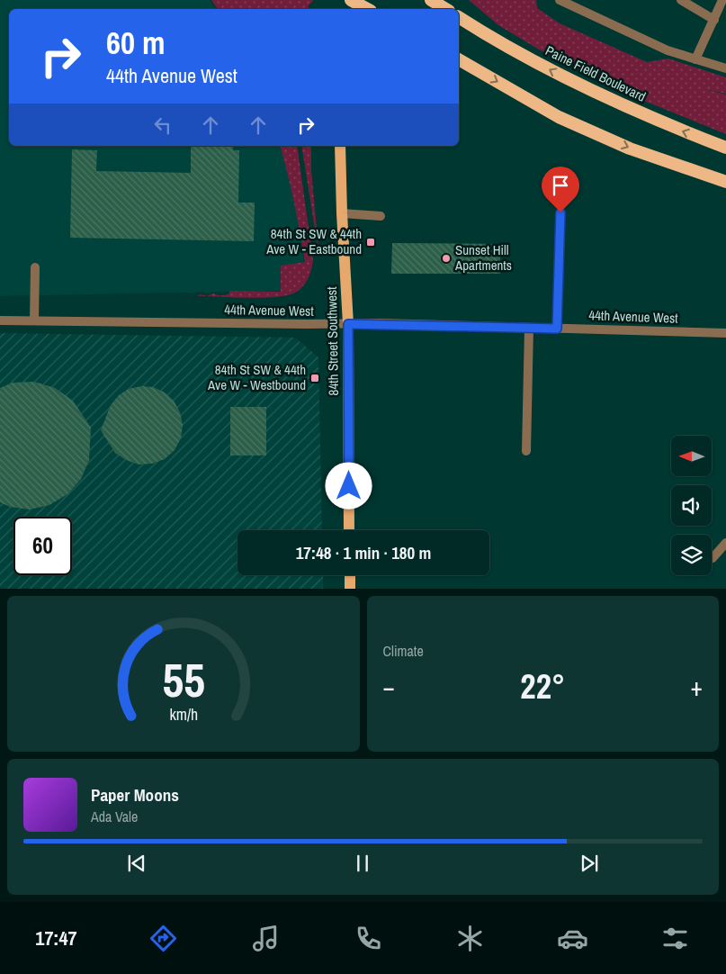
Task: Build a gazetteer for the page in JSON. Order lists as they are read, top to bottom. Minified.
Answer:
{"streets":{"highway":["Paine Field Boulevard"],"main road":["84th Street Southwest"],"street":["44th Avenue West"]},"crossings":[["44th Avenue West","84th Street Southwest"]],"places":{"transit":["84th St SW & 44th Ave W - Eastbound","84th St SW & 44th Ave W - Westbound"],"other":["Sunset Hill Apartments"]},"north":"left","page":{"turn":["60 m","44th Avenue West"],"limit":"60","trip":"17:48 · 1 min · 180 m","tile":"Climate","heat":["−","22°","+"],"song":["Paper Moons","Ada Vale"],"tabs":"17:47","gauge":["55","km/h"]}}
